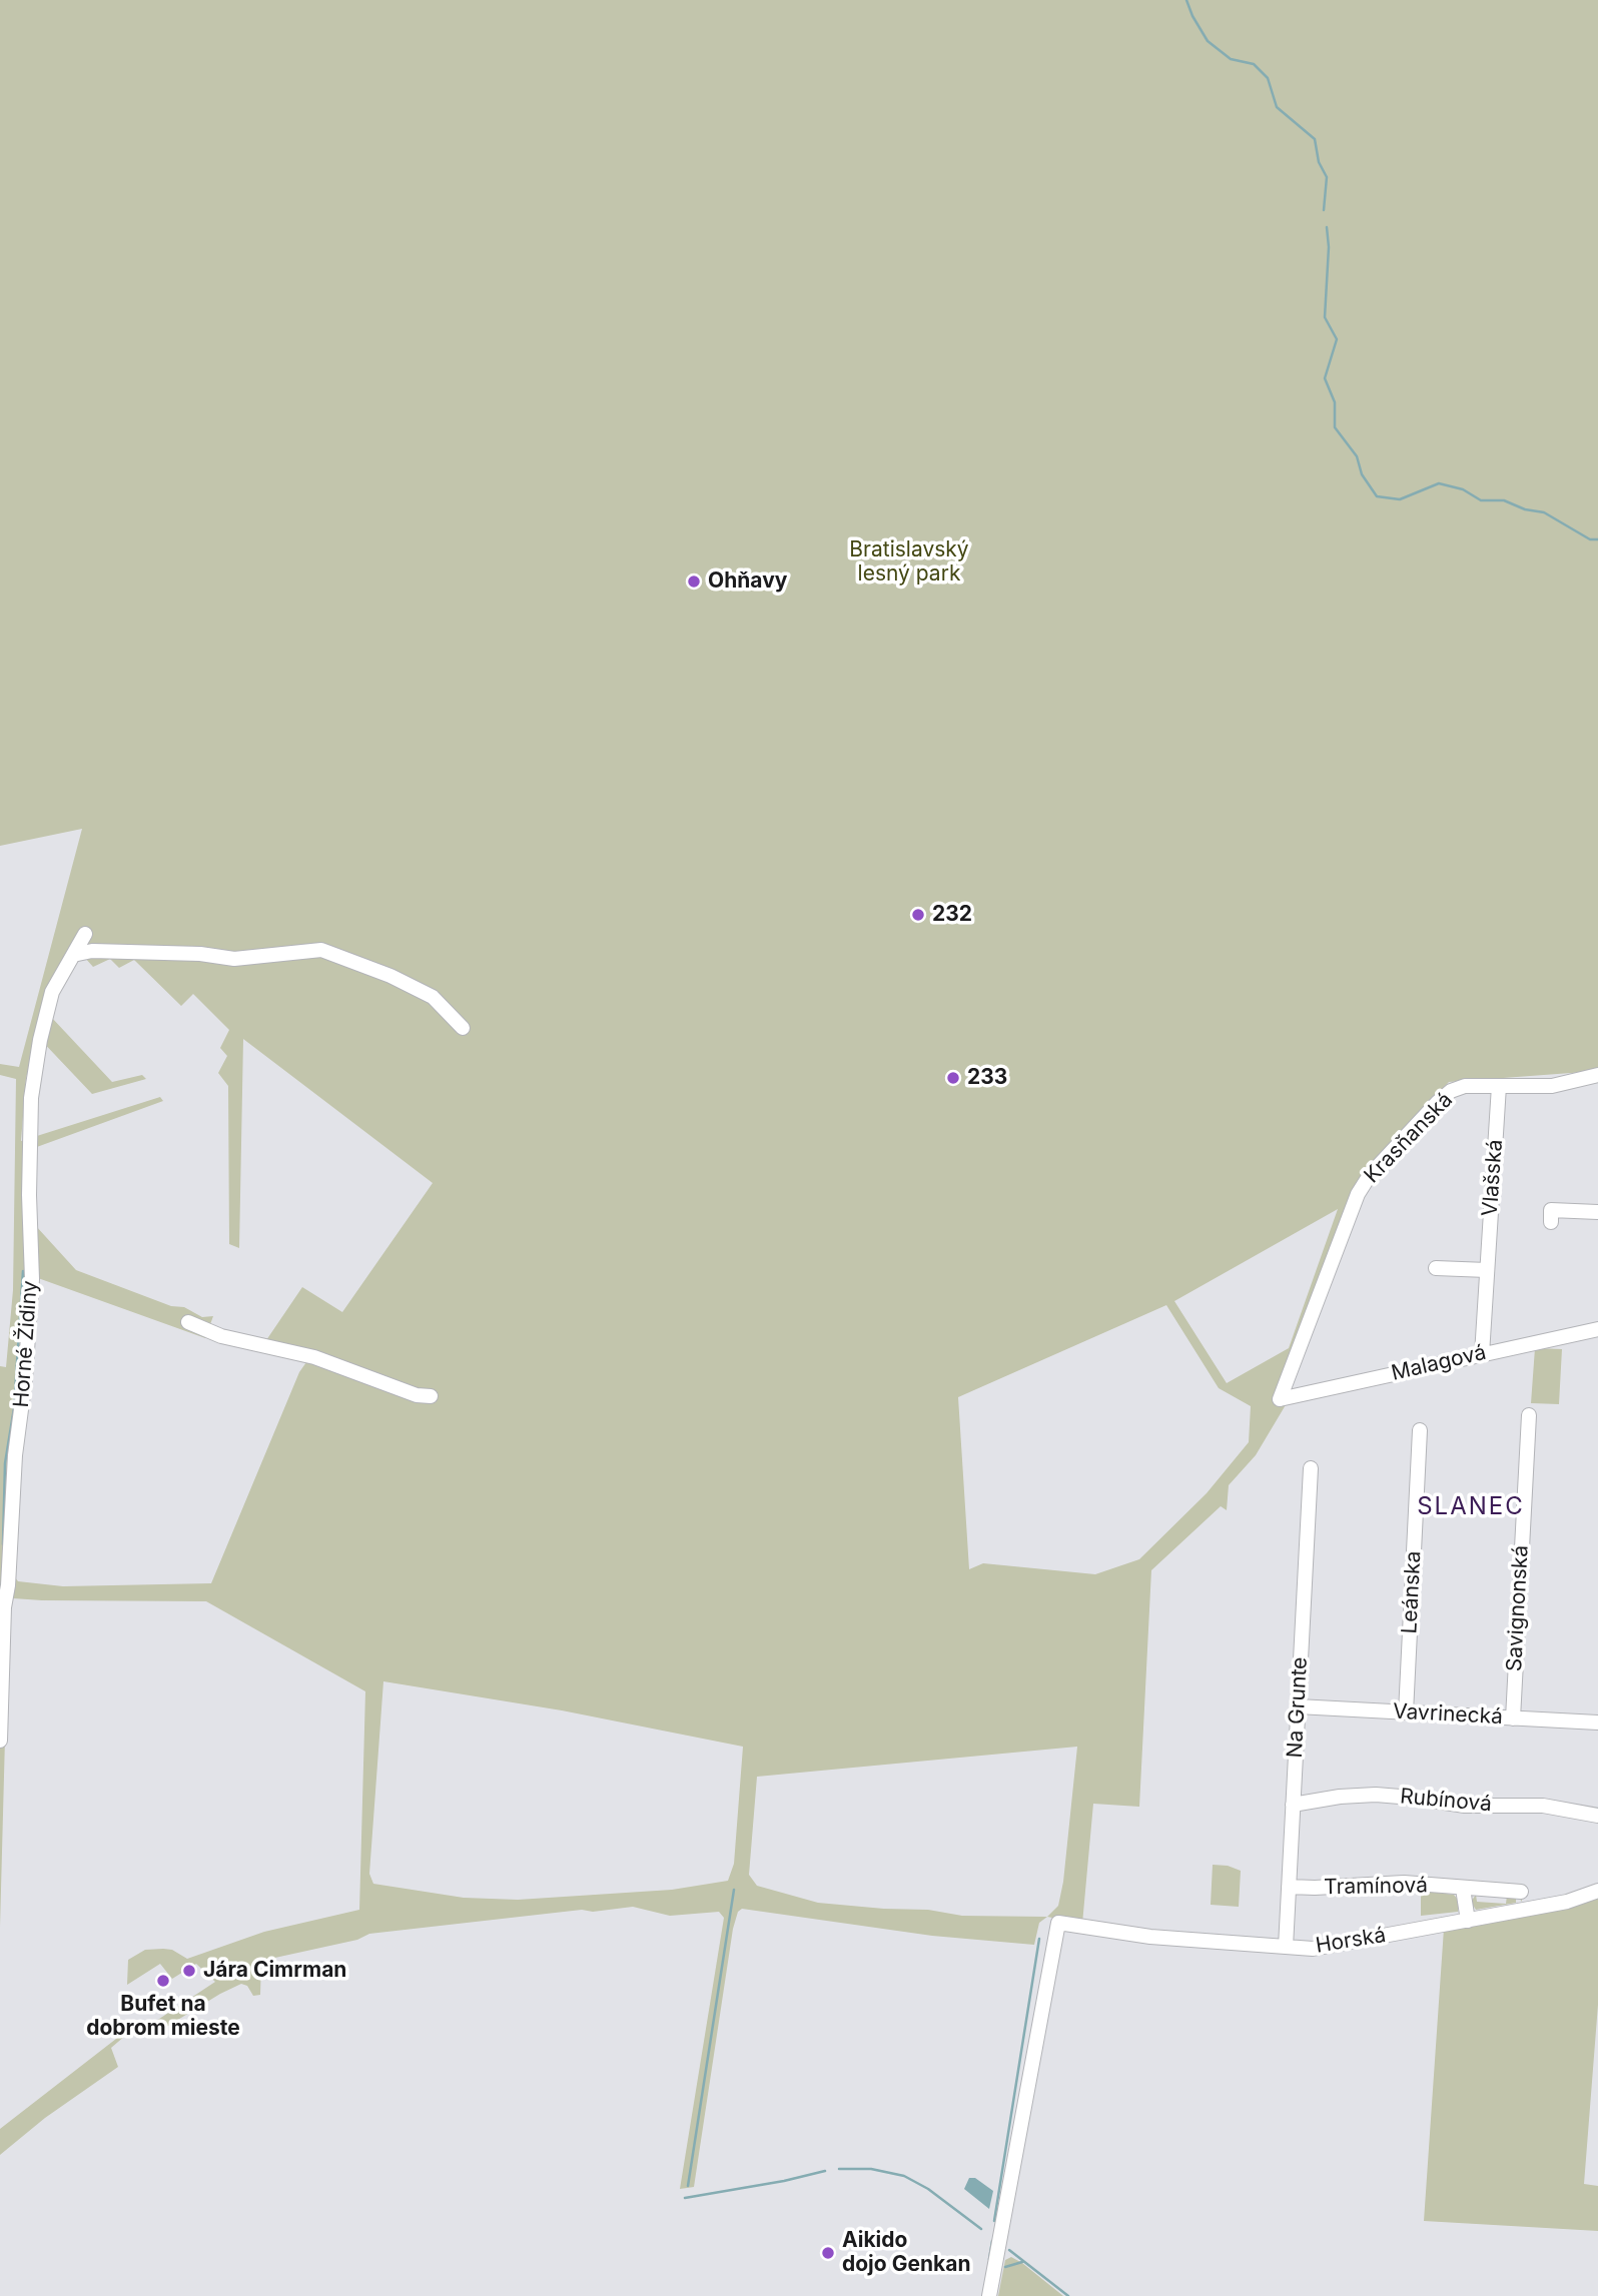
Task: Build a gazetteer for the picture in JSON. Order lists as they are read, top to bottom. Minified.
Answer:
{"streets":{"street":["Krasňanská","Vlašská","Horné Židiny","Malagová","Leánska","Savignonská","Na Grunte","Vavrinecká","Rubínová","Tramínová","Horská"]},"crossings":[["Krasňanská","Vlašská"],["Krasňanská","Malagová"],["Vlašská","Malagová"],["Leánska","Vavrinecká"],["Savignonská","Vavrinecká"],["Na Grunte","Vavrinecká"],["Na Grunte","Rubínová"],["Na Grunte","Tramínová"],["Na Grunte","Horská"]],"districts":["SLANEC"],"parks":["Bratislavský lesný park"],"places":["Ohňavy","232","233","Jára Cimrman","Bufet na dobrom mieste","Aikido dojo Genkan"]}
